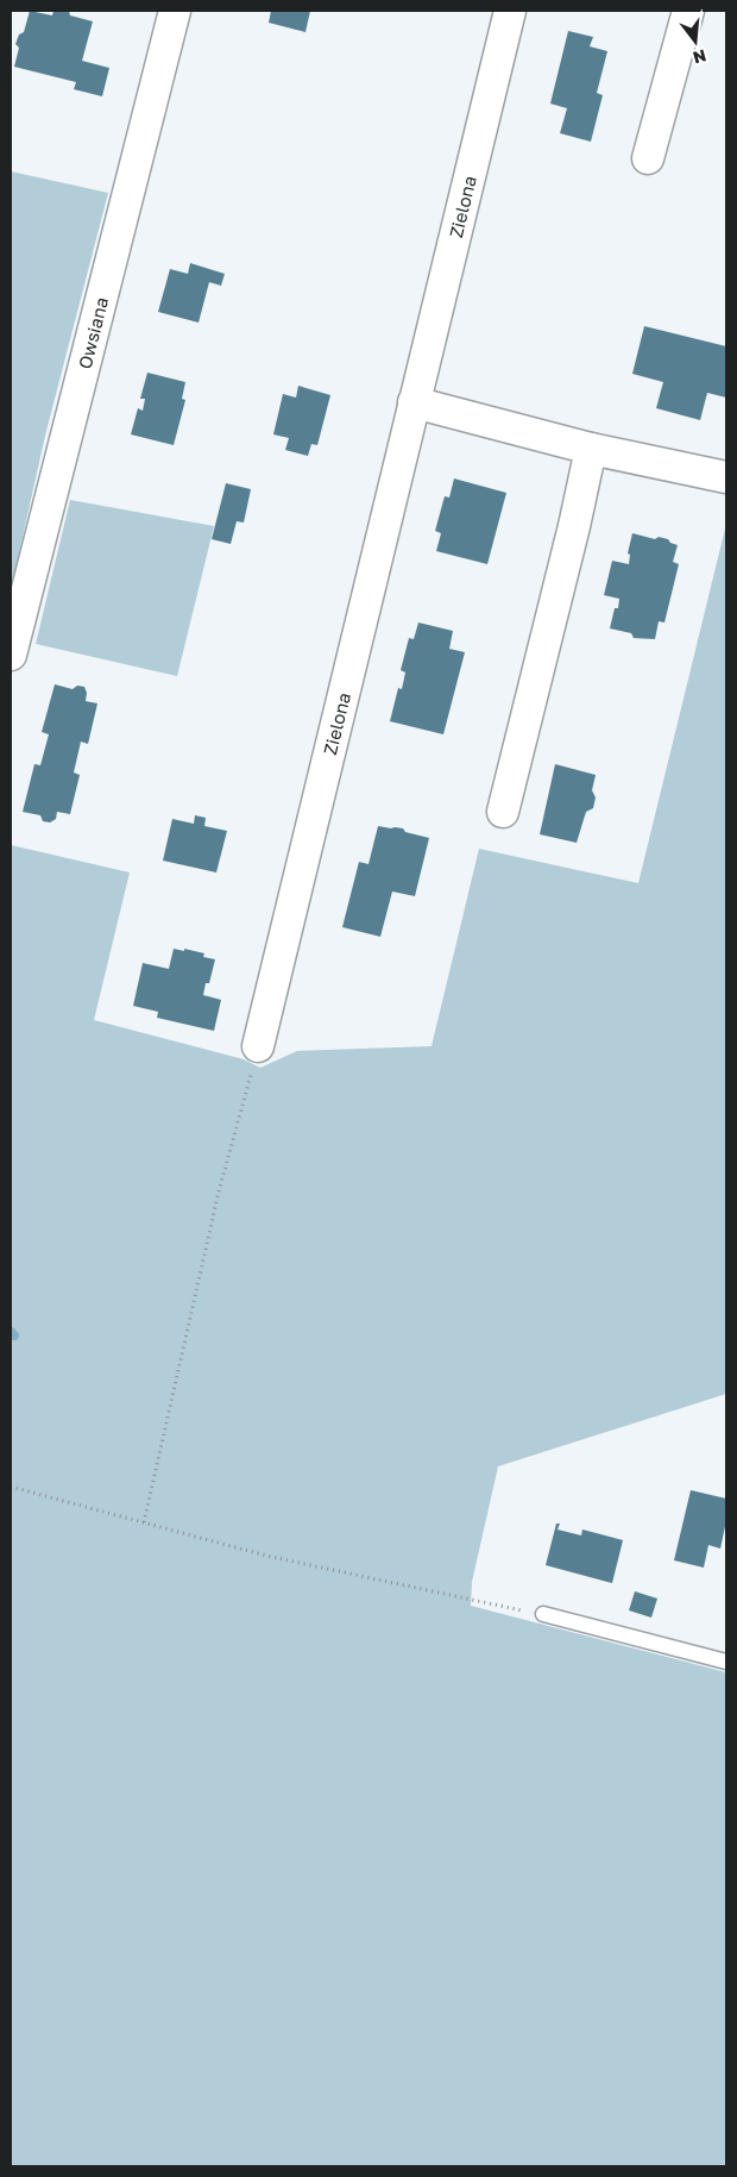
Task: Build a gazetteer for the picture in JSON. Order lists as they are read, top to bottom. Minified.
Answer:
{"streets":{"street":["Zielona","Owsiana"]},"north":"bottom"}
